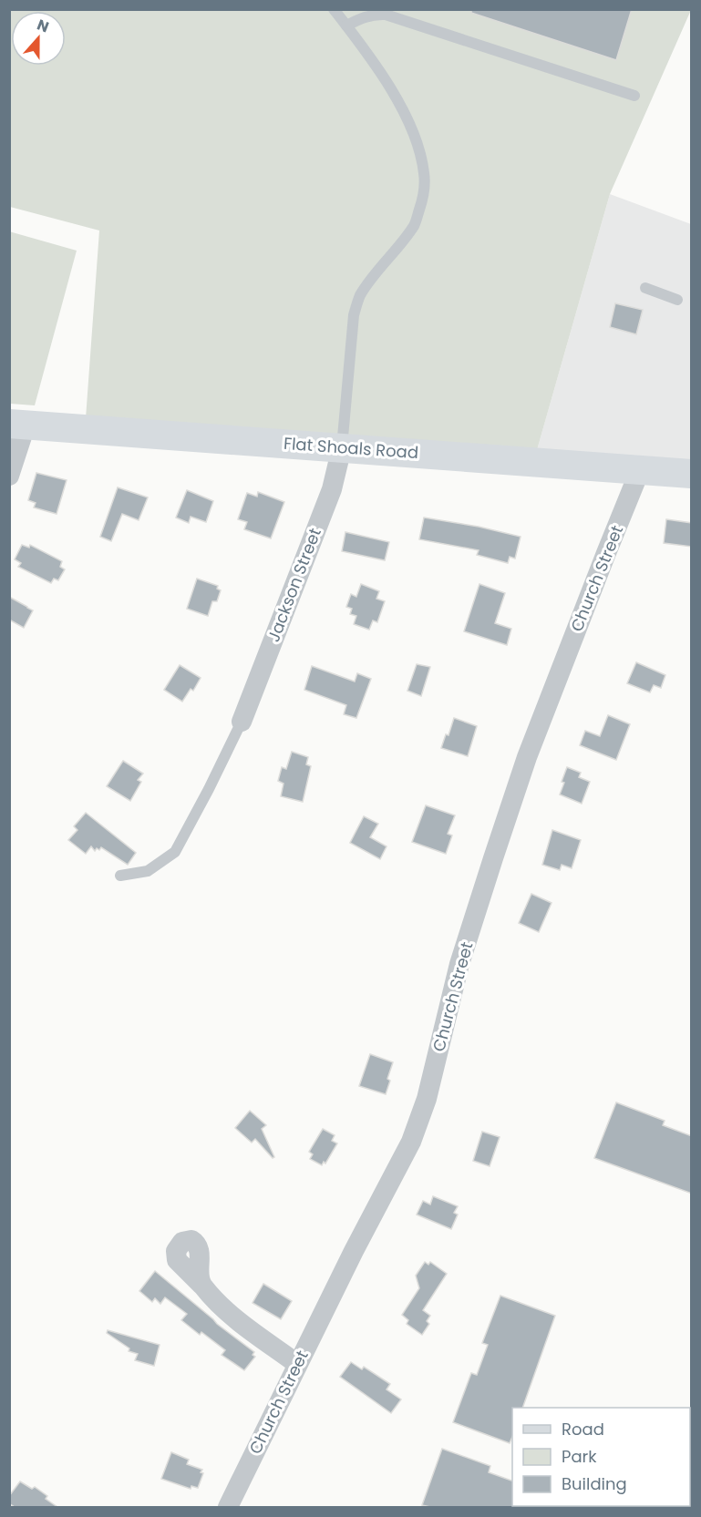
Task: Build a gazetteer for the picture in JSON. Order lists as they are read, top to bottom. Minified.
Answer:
{"streets":{"street":["Flat Shoals Road","Church Street","Jackson Street"]},"crossings":[["Flat Shoals Road","Church Street"],["Flat Shoals Road","Jackson Street"]],"legend":["Road","Park","Building"],"north":"top"}
